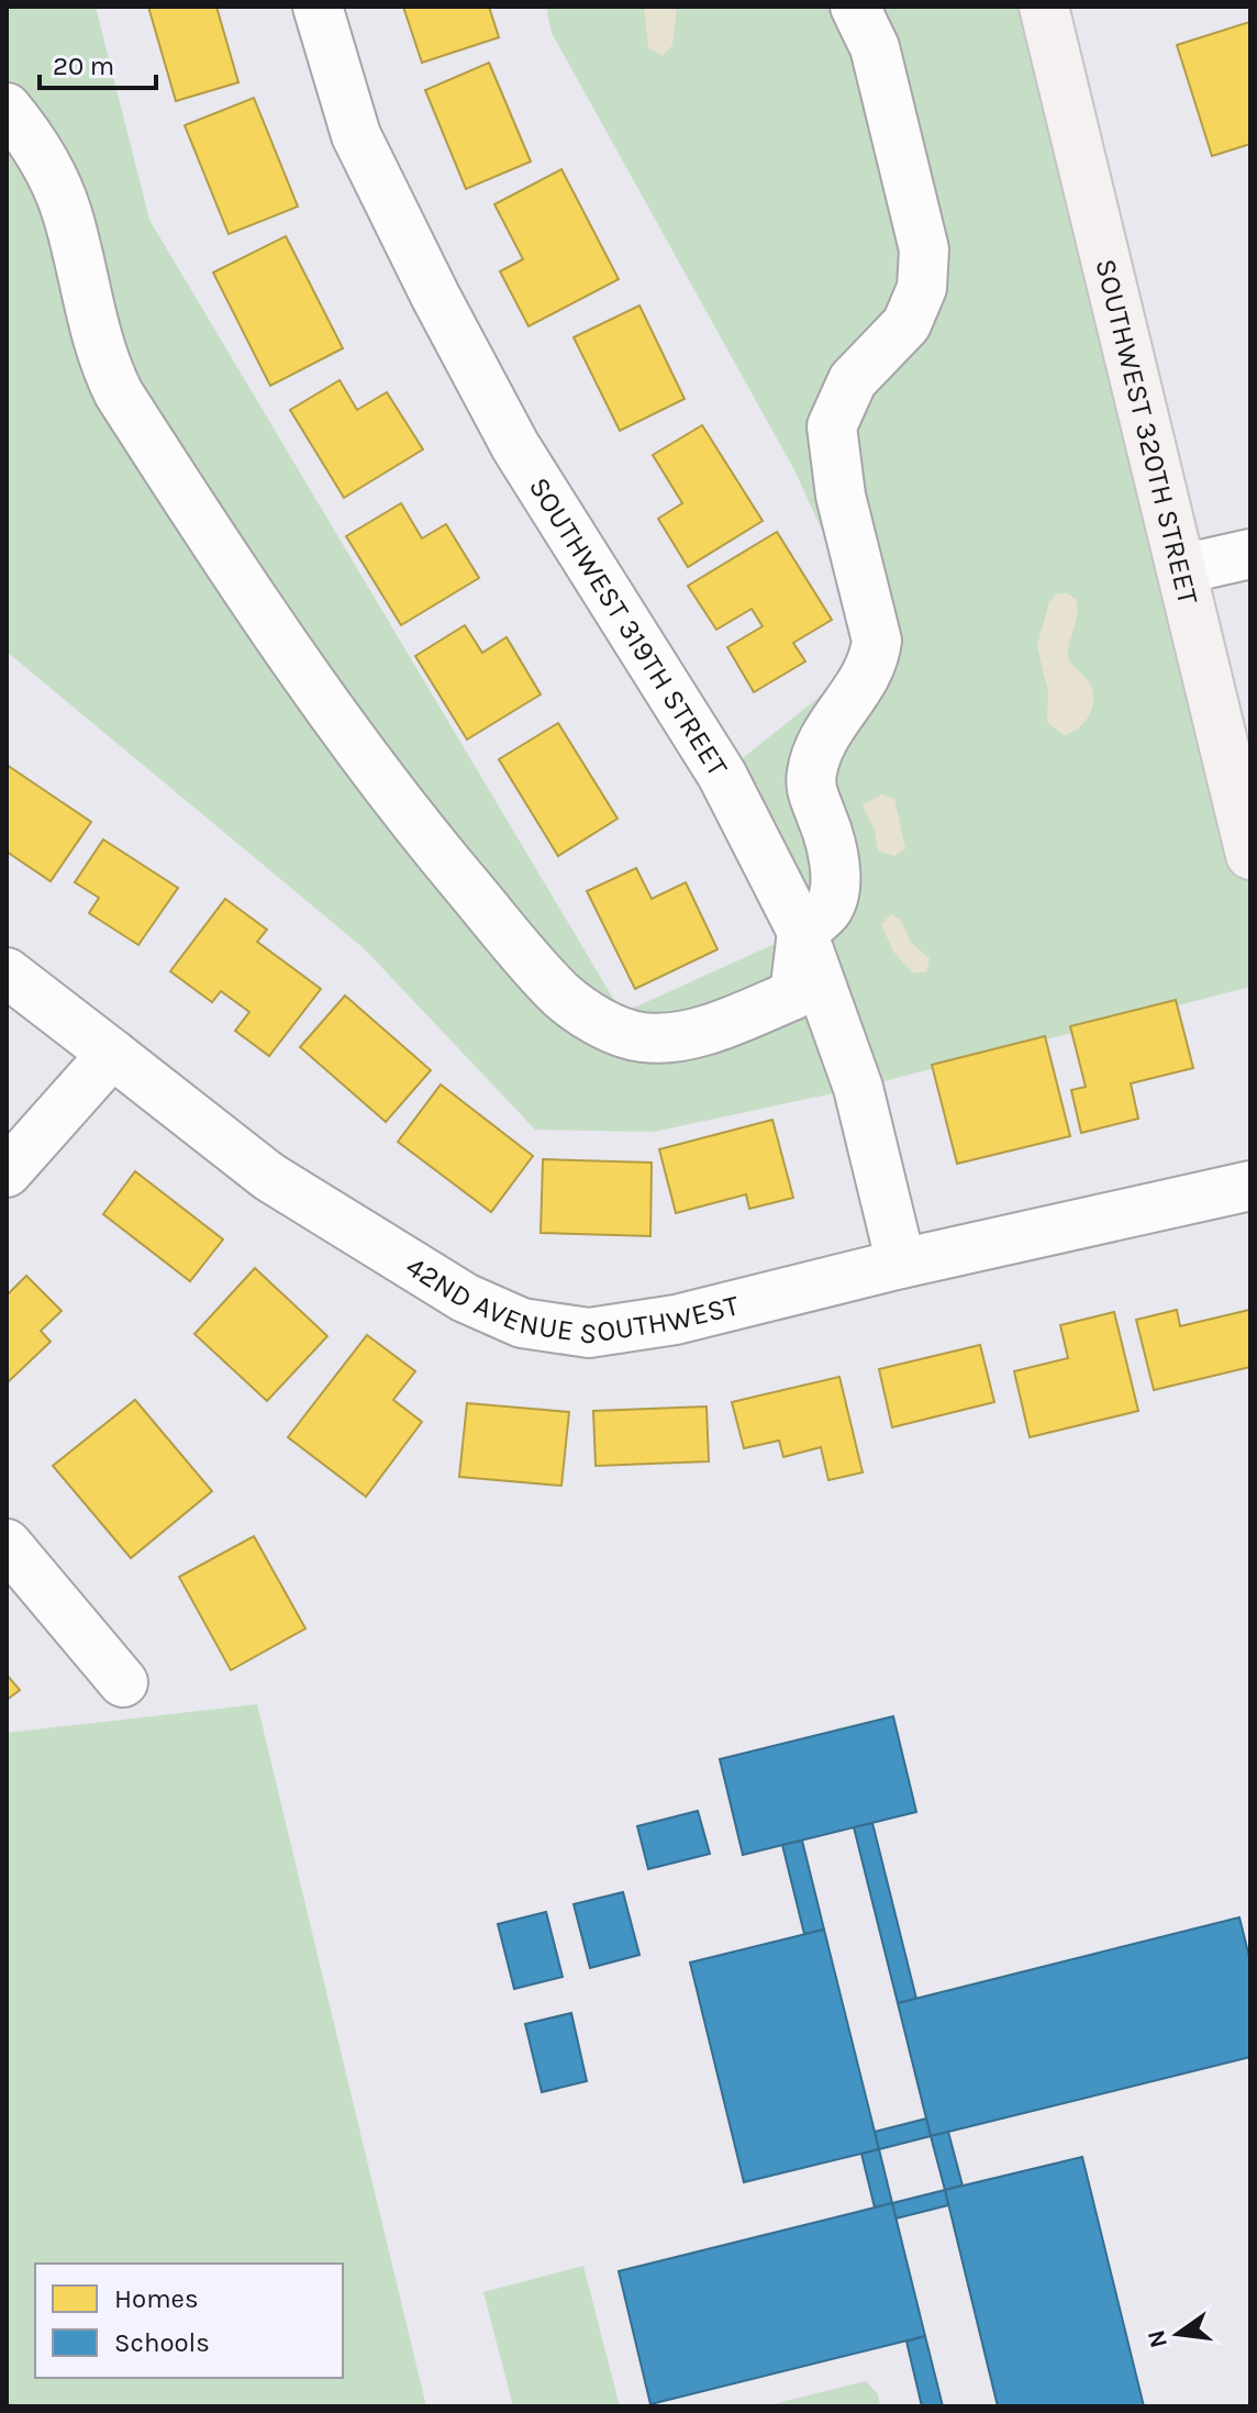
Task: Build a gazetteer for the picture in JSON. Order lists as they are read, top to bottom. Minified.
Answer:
{"streets":{"main road":["SOUTHWEST 320TH STREET"],"street":["SOUTHWEST 319TH STREET","42ND AVENUE SOUTHWEST"]},"crossings":[["SOUTHWEST 319TH STREET","42ND AVENUE SOUTHWEST"]],"legend":["Homes","Schools"],"scale_bar":"20 m","north":"left"}
